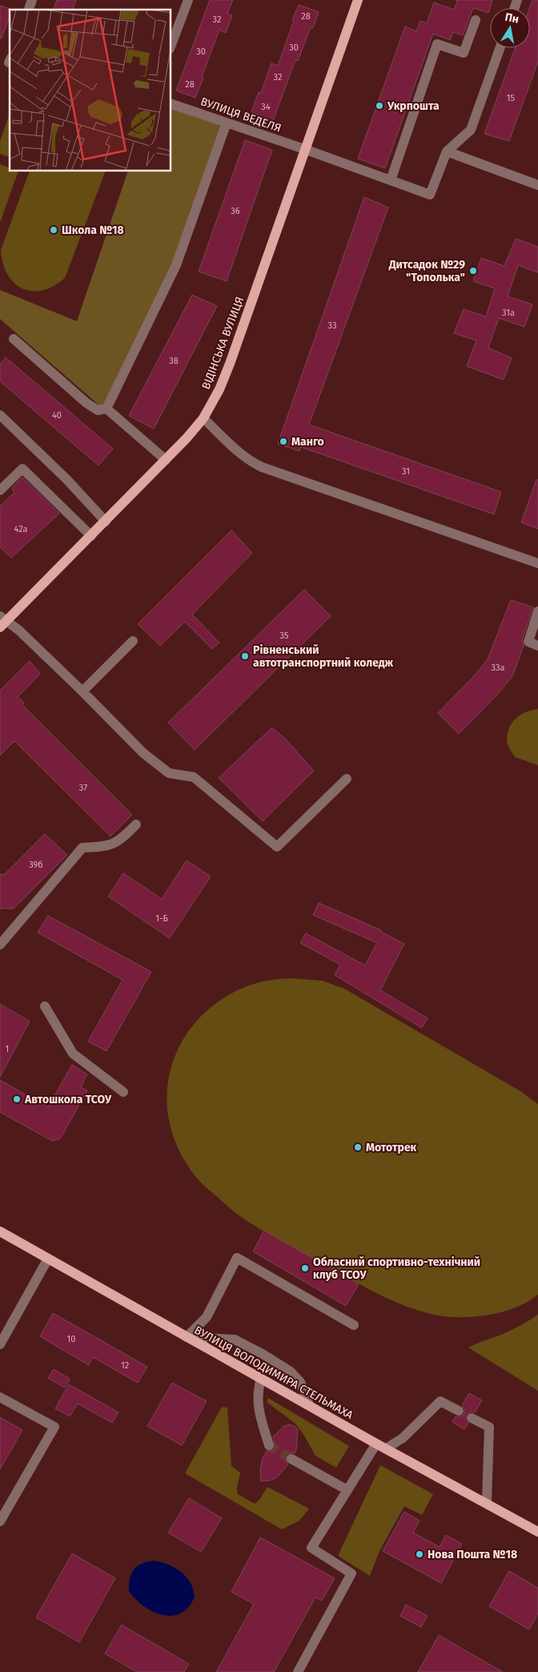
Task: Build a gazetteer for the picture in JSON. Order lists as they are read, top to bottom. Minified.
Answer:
{"streets":{"main road":["ВІДІНСЬКА ВУЛИЦЯ","ВУЛИЦЯ ВОЛОДИМИРА СТЕЛЬМАХА"],"street":["ВУЛИЦЯ ВЕДЕЛЯ"]},"crossings":[["ВУЛИЦЯ ВЕДЕЛЯ","ВІДІНСЬКА ВУЛИЦЯ"]],"places":["Укрпошта","Школа №18","Дитсадок №29 \"Тополька\"","Манго","Рівненський автотранспортний коледж","Автошкола ТСОУ","Мототрек","Обласний спортивно-технічний клуб ТСОУ","Нова Пошта №18"],"house_numbers":["28","32","30","30","32","28","15","34","36","31а","33","38","40","31","42а","35","33а","37","39б","1-Б","1","10","12"],"north":"top"}
